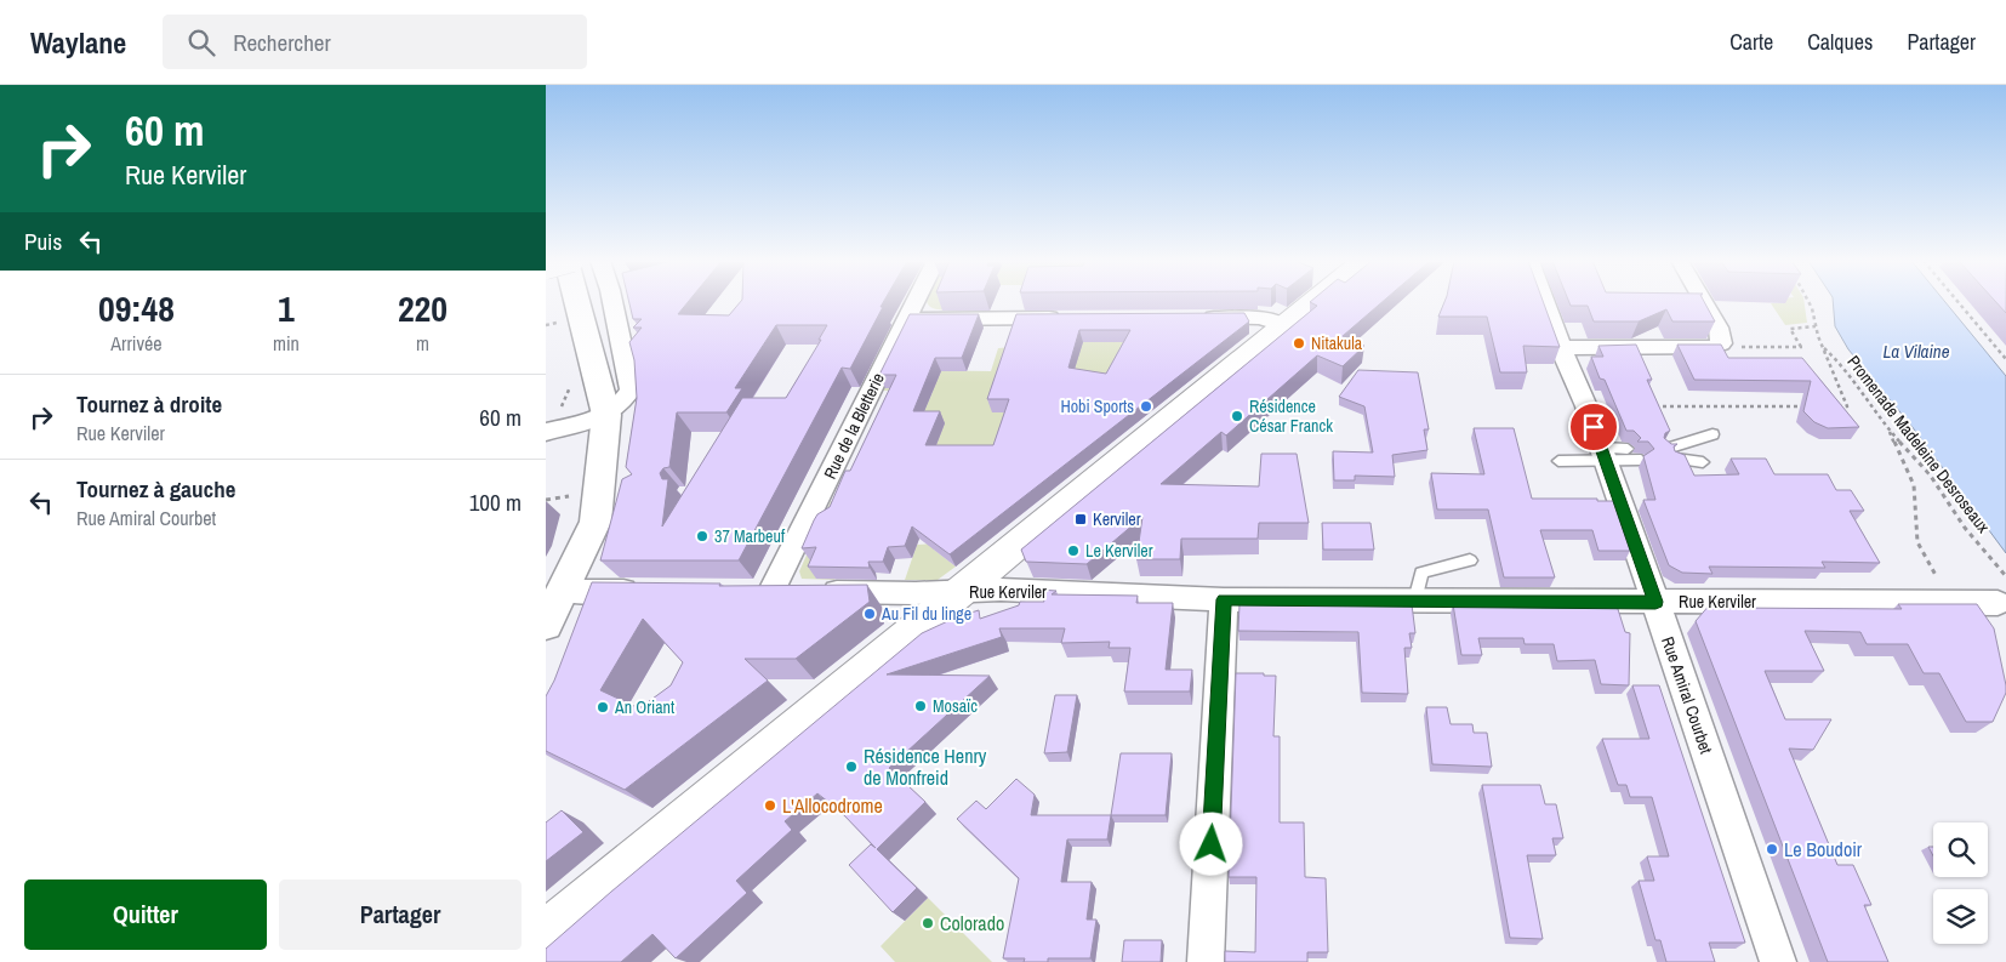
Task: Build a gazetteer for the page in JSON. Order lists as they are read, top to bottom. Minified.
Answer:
{"streets":{"street":["Rue de la Bletterie","Rue Kerviler","Rue Amiral Courbet"],"path":["Promenade Madeleine Desroseaux"]},"crossings":[["Rue de la Bletterie","Rue Kerviler"],["Rue Kerviler","Rue Amiral Courbet"]],"water":["La Vilaine"],"places":{"other":["Nitakula","Hobi Sports","Résidence César Franck","37 Marbeuf","Le Kerviler","Au Fil du linge","Mosaïc","An Oriant","Résidence Henry de Monfreid","L'Allocodrome","Le Boudoir","Colorado"],"transit":["Kerviler"]},"page":{"header":"Waylane","search":"Rechercher","nav":["Carte","Calques","Partager"],"turn":["60 m","Rue Kerviler"],"then":"Puis","eta":["09:48","Arrivée","1","min","220","m"],"list":[{"name":"Tournez à droite","note":"Rue Kerviler","value":"60 m"},{"name":"Tournez à gauche","note":"Rue Amiral Courbet","value":"100 m"}],"buttons":["Quitter","Partager"]}}
